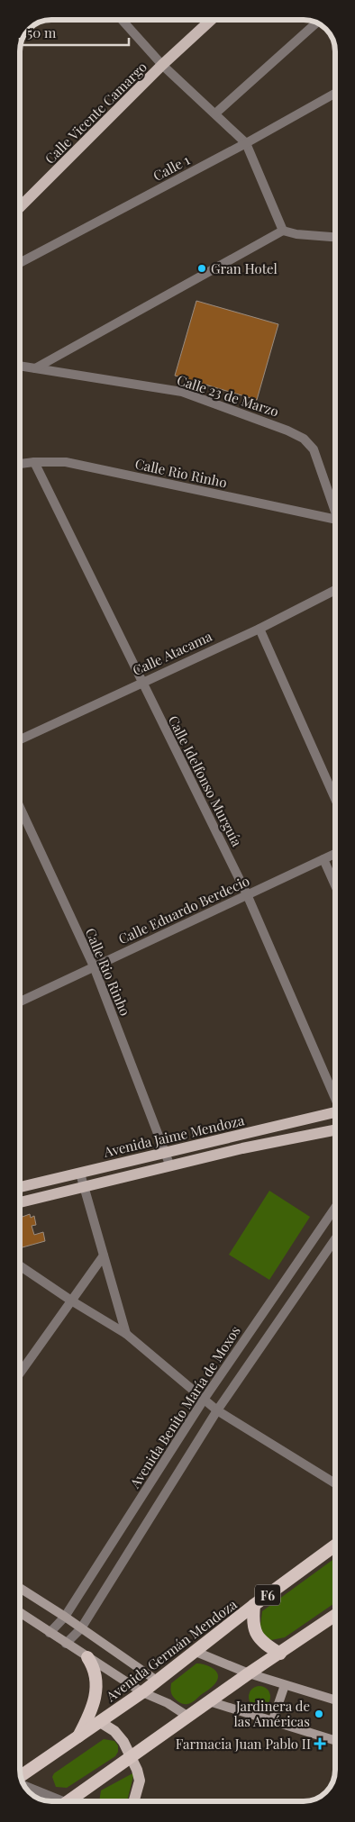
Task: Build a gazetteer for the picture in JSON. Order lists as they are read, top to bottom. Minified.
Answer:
{"streets":{"highway":["F6","Avenida Germán Mendoza"],"main road":["Calle Vicente Camargo","Avenida Jaime Mendoza"],"street":["Calle 1","Calle 23 de Marzo","Calle Rio Rinho","Calle Atacama","Calle Idelfonso Murguía","Calle Eduardo Berdecio","Avenida Benito María de Moxos"]},"crossings":[["Calle Rio Rinho","Calle Idelfonso Murguía"],["Calle Rio Rinho","Calle Eduardo Berdecio"],["Calle Rio Rinho","Avenida Jaime Mendoza"],["Calle Atacama","Calle Idelfonso Murguía"],["Calle Idelfonso Murguía","Calle Eduardo Berdecio"]],"places":{"other":["Gran Hotel","Jardinera de las Américas"],"health":["Farmacia Juan Pablo II"]},"scale_bar":"50 m"}
